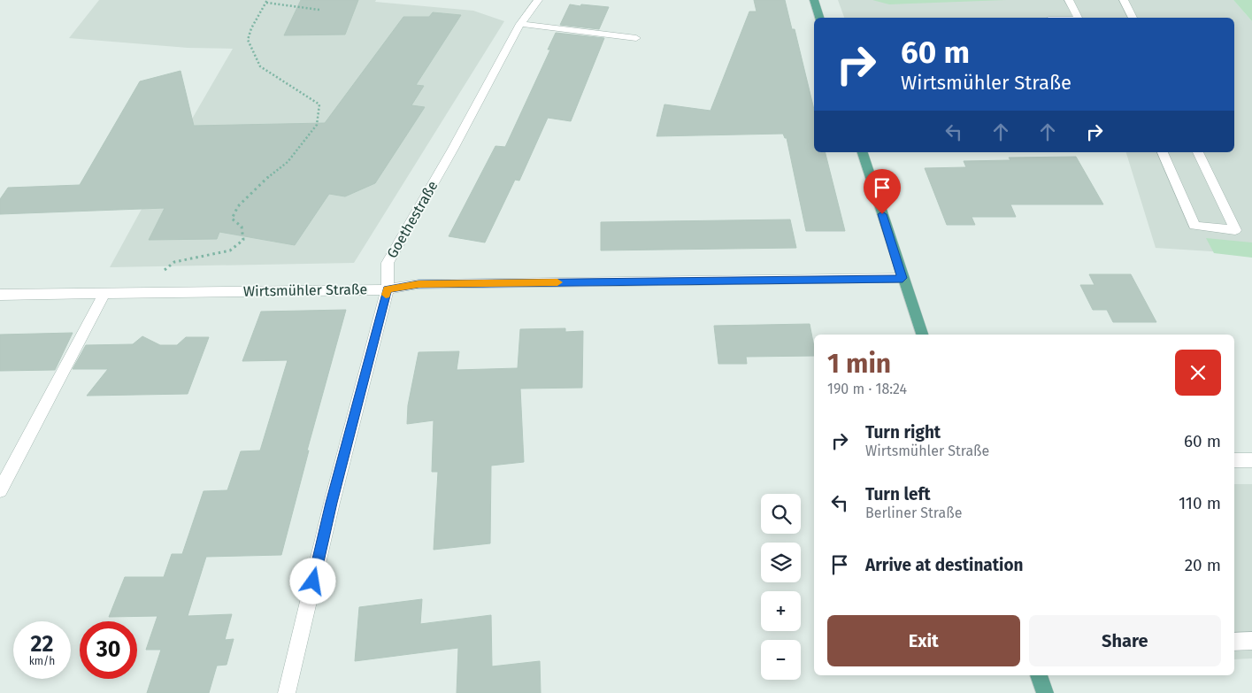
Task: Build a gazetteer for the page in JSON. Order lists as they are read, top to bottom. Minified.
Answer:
{"streets":{"street":["Goethestraße","Wirtsmühler Straße"]},"crossings":[["Goethestraße","Wirtsmühler Straße"]],"page":{"turn":["60 m","Wirtsmühler Straße"],"heading":["1 min","190 m · 18:24"],"list":[{"name":"Turn right","note":"Wirtsmühler Straße","value":"60 m"},{"name":"Turn left","note":"Berliner Straße","value":"110 m"},{"name":"Arrive at destination","value":"20 m"}],"map_buttons":["+","−"],"buttons":["Exit","Share"],"speed":"22 km/h","limit":"30"}}
